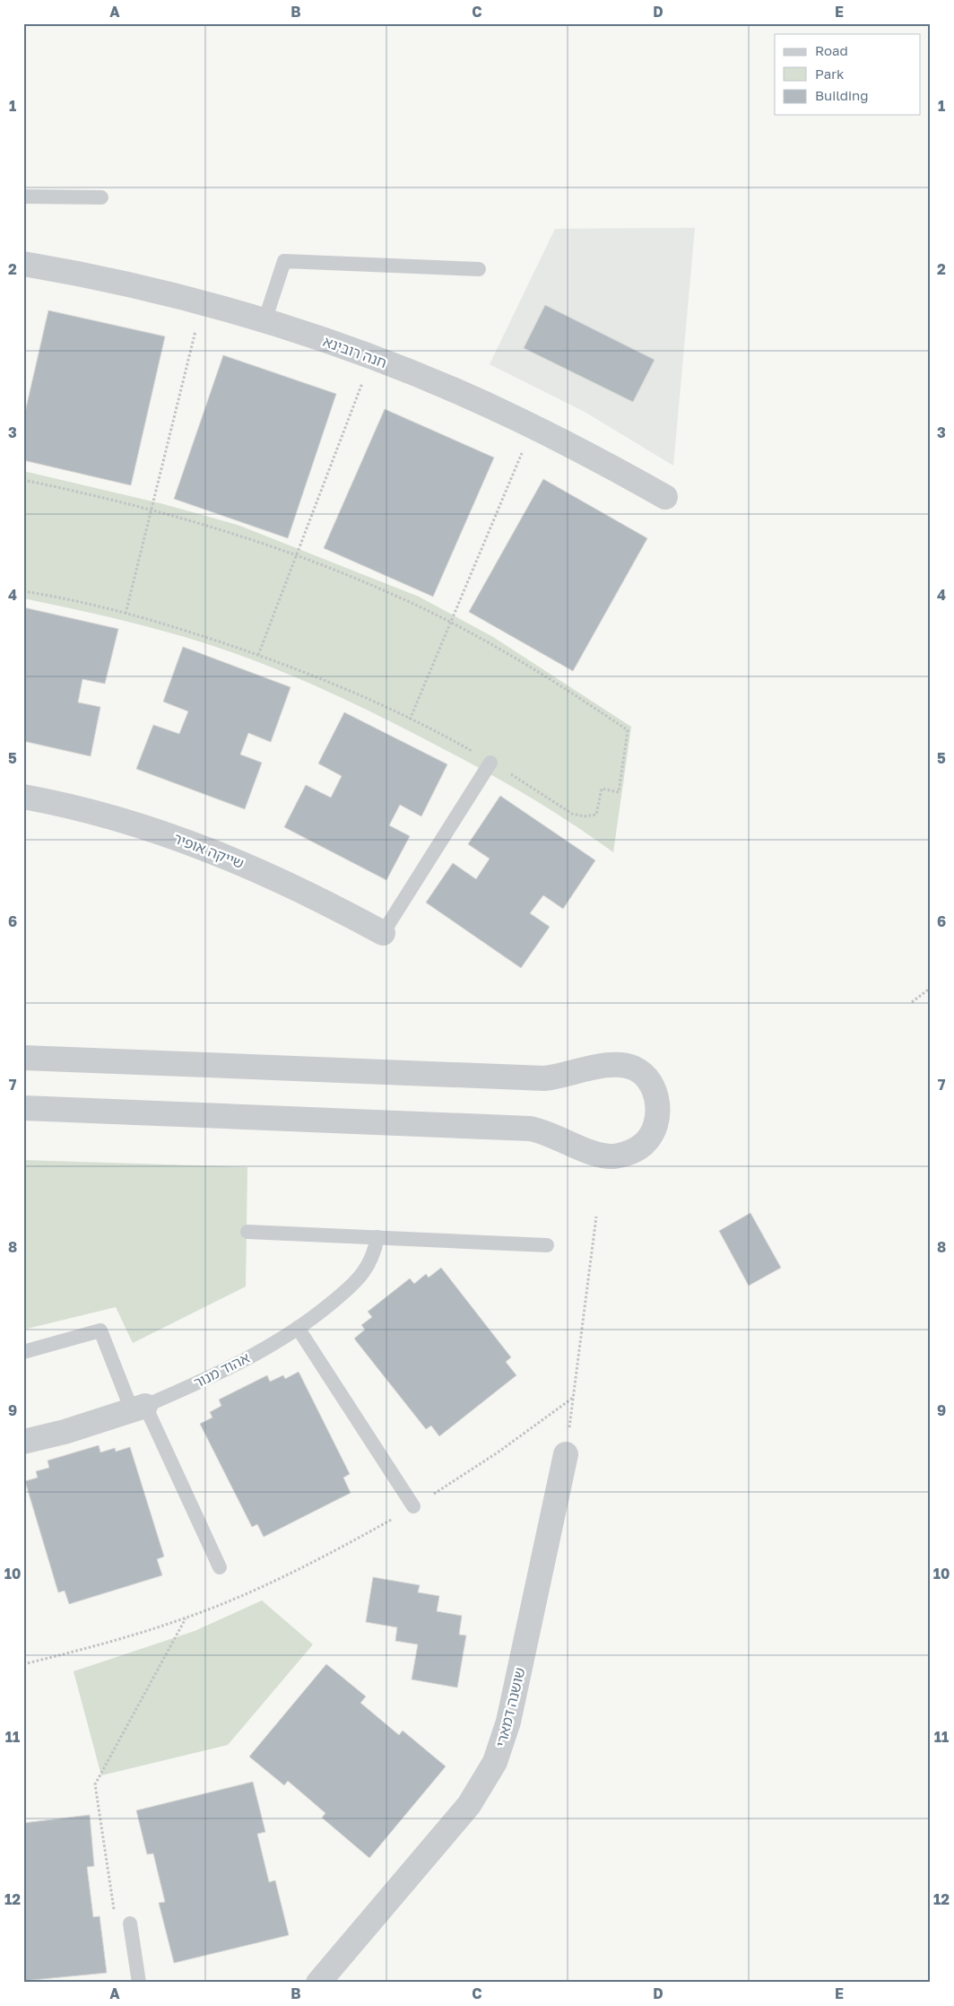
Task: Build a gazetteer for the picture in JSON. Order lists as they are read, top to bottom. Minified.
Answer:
{"streets":{"street":["חנה רובינא","שייקה אופיר","אהוד מנור","שושנה דמארי"]},"legend":["Road","Park","Building"],"grid":{"columns":["A","B","C","D","E"],"rows":["1","2","3","4","5","6","7","8","9","10","11","12"]}}
